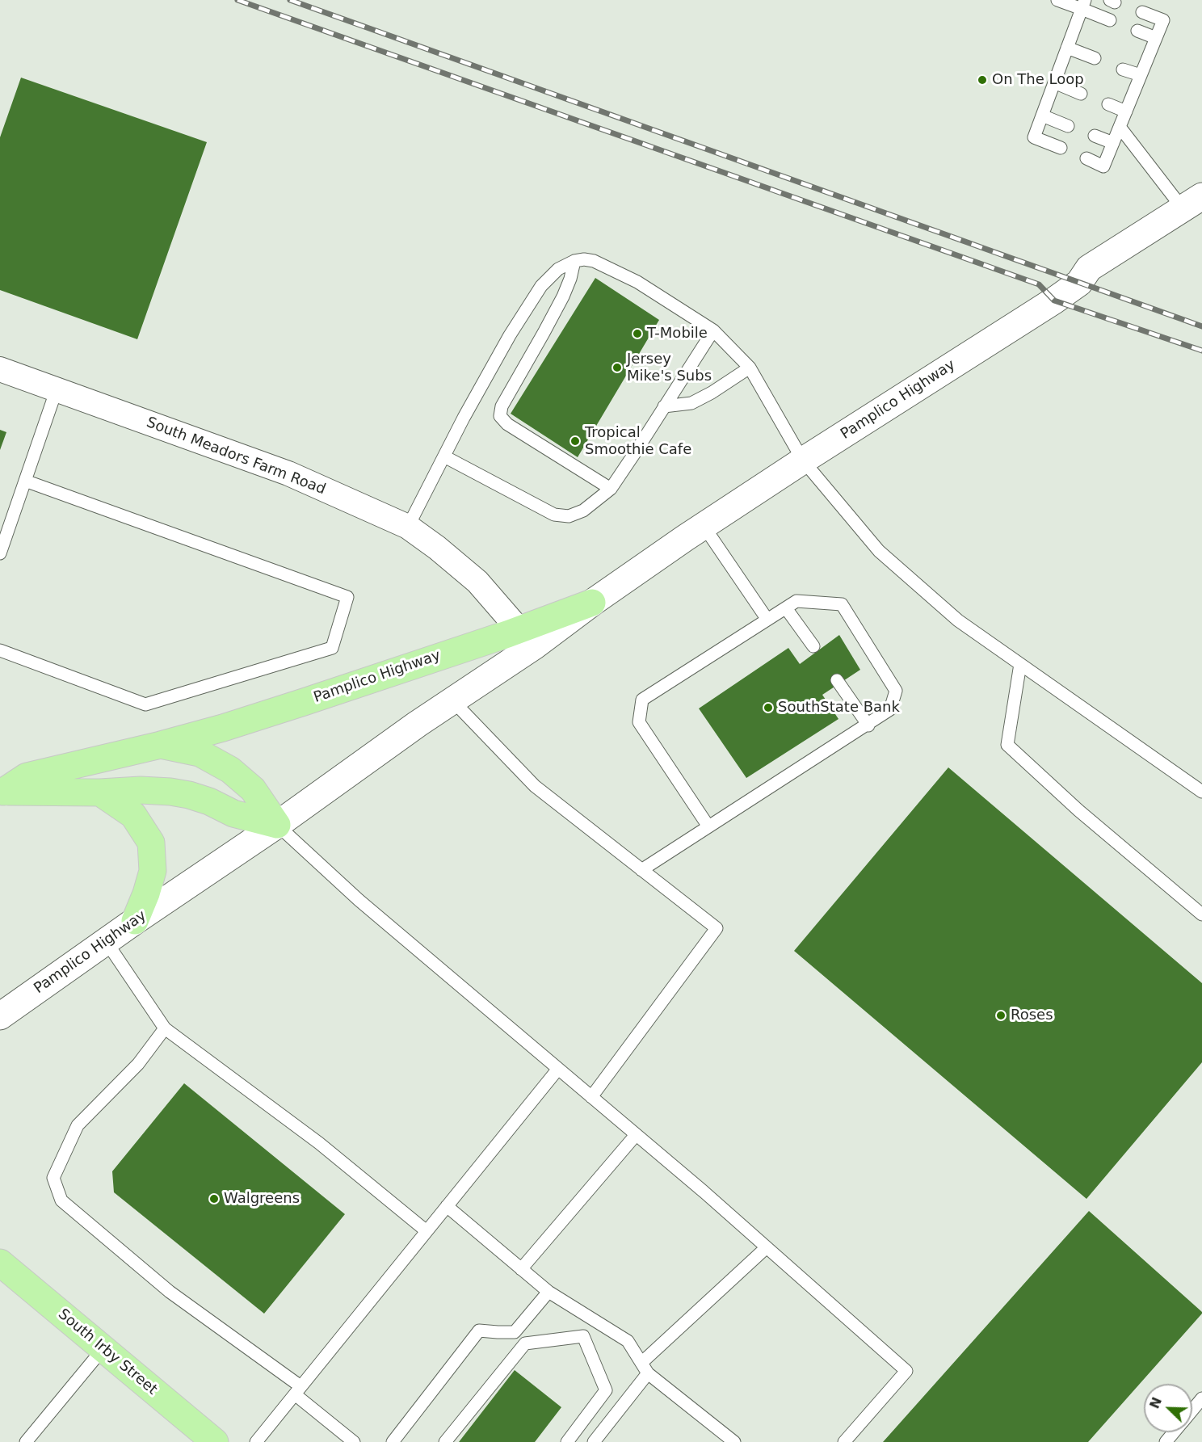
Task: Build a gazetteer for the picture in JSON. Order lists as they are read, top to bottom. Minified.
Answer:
{"streets":{"main road":["Pamplico Highway","South Irby Street"],"street":["South Meadors Farm Road"]},"crossings":[["Pamplico Highway","South Meadors Farm Road"]],"places":["On The Loop","T-Mobile","Jersey Mike's Subs","Tropical Smoothie Cafe","SouthState Bank","Roses","Walgreens"],"north":"top left"}
